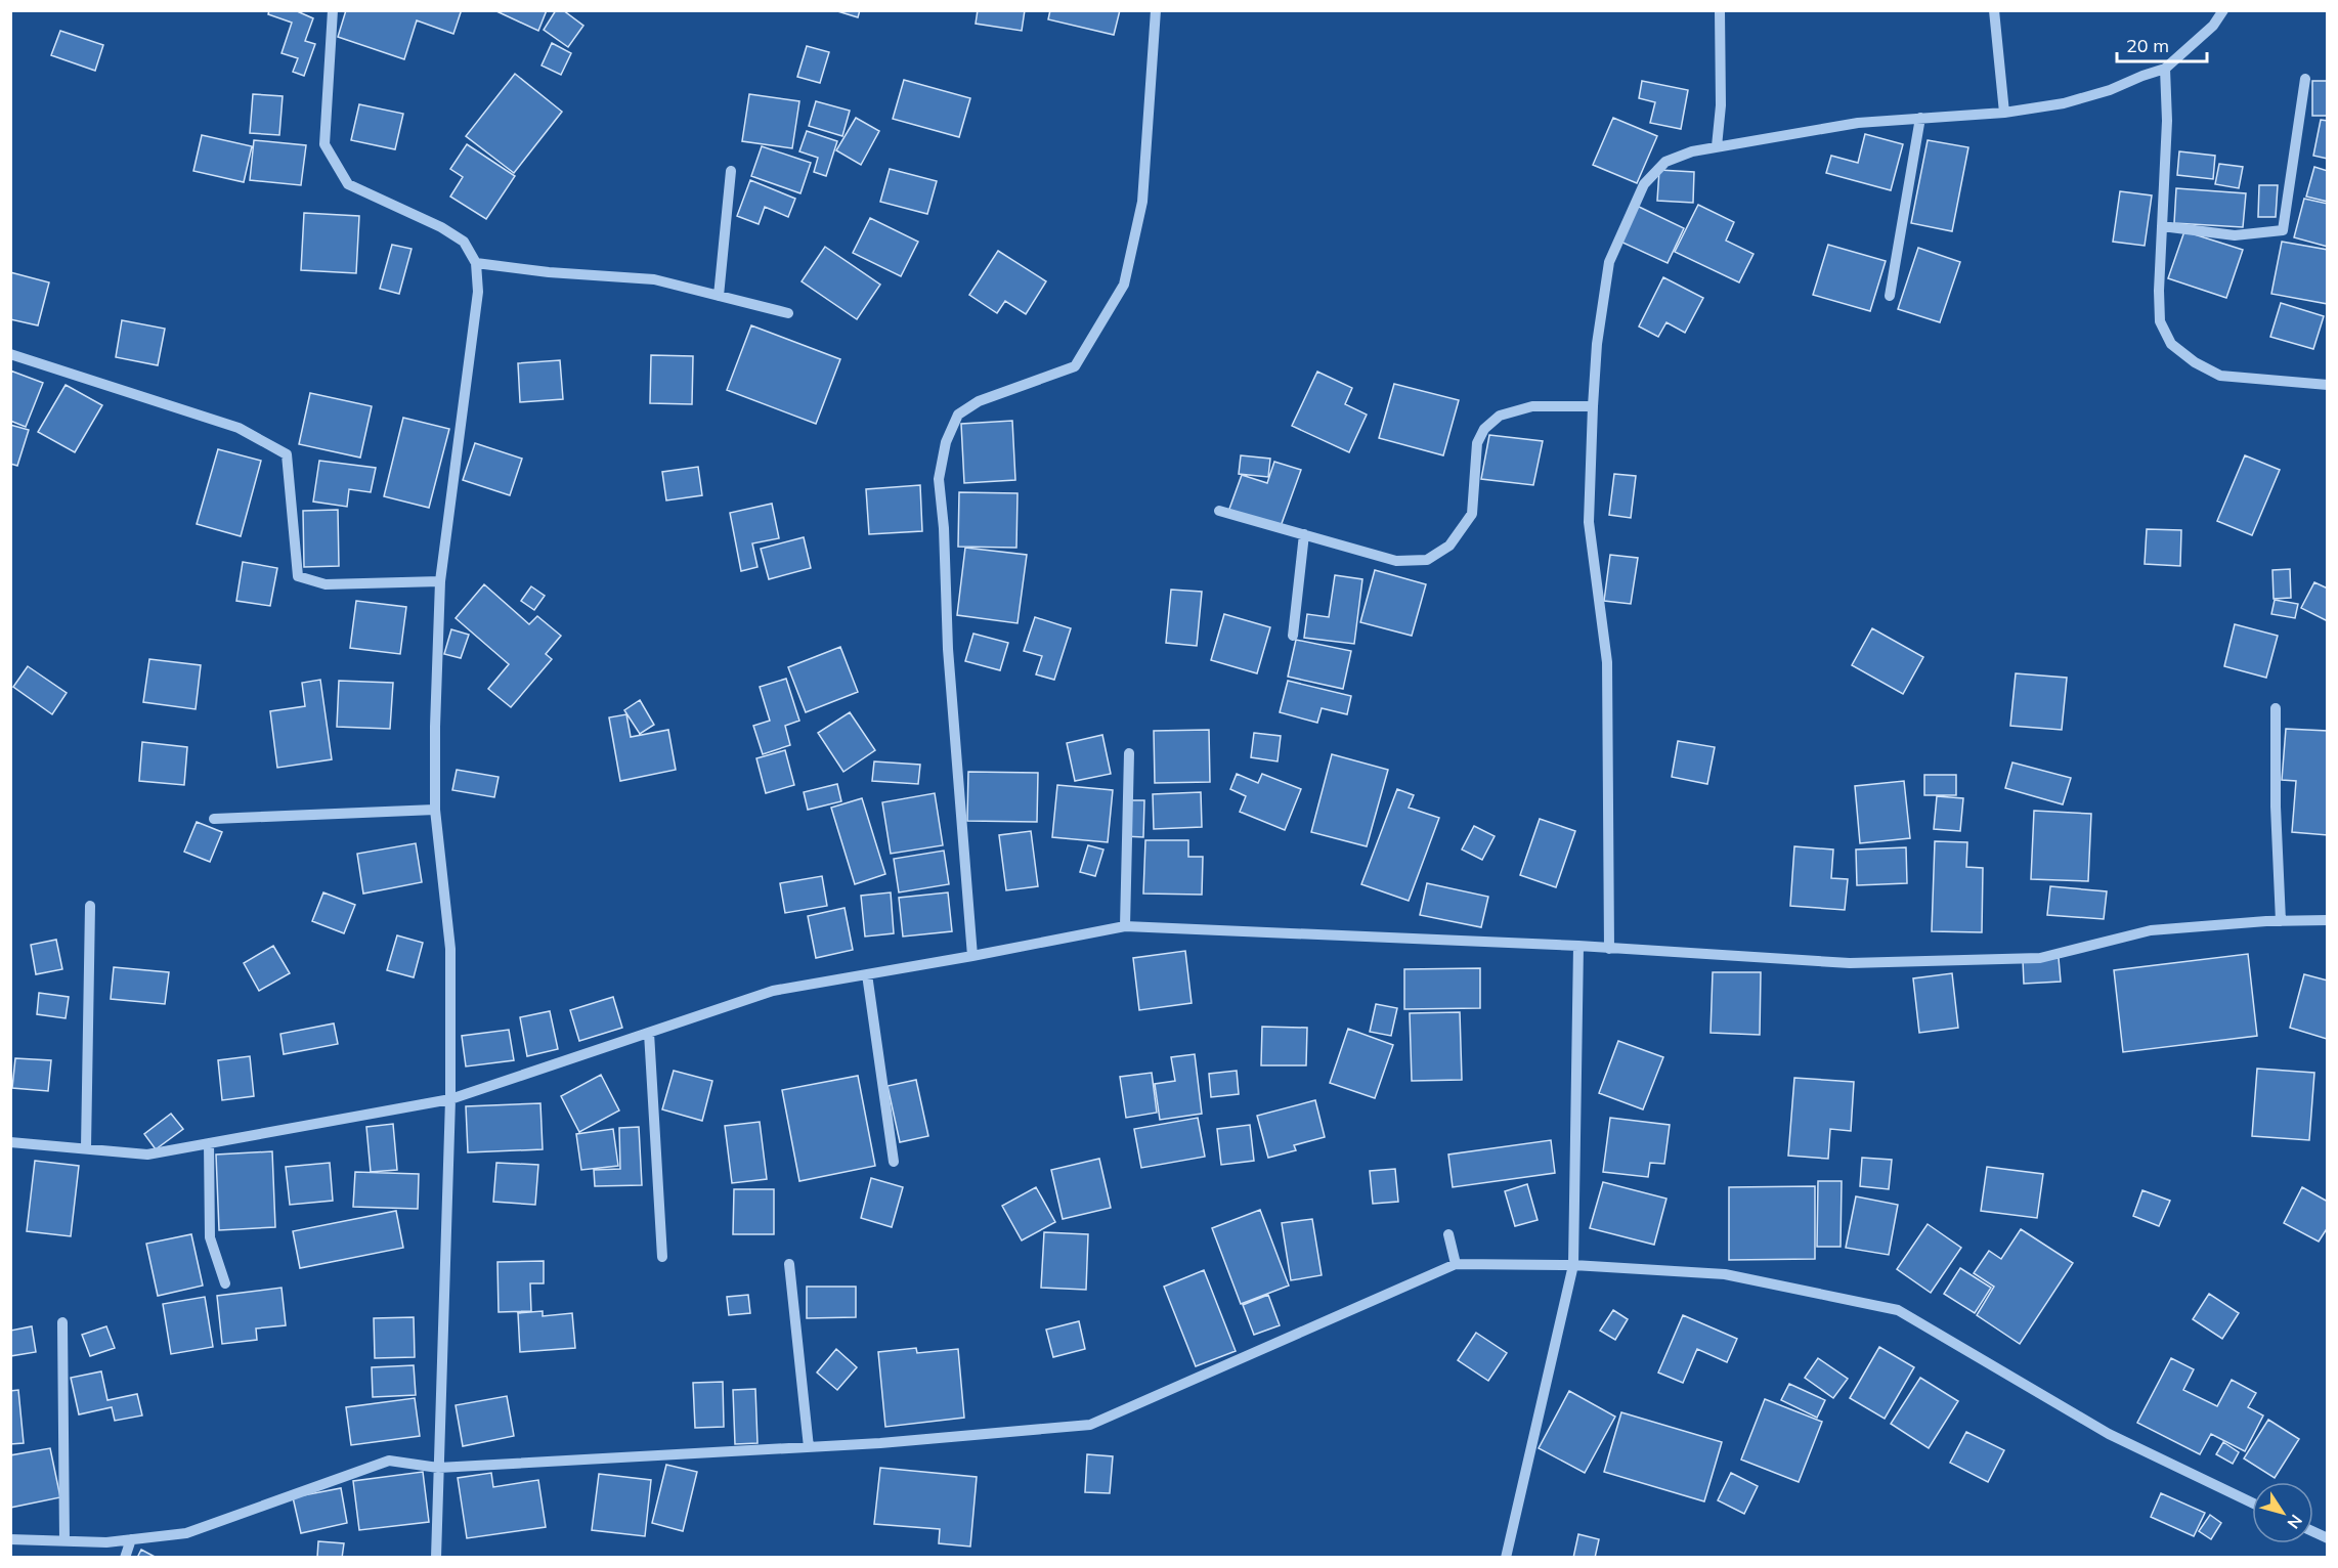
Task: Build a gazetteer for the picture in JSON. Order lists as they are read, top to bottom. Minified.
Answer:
{"scale_bar":"20 m","north":"bottom right"}
